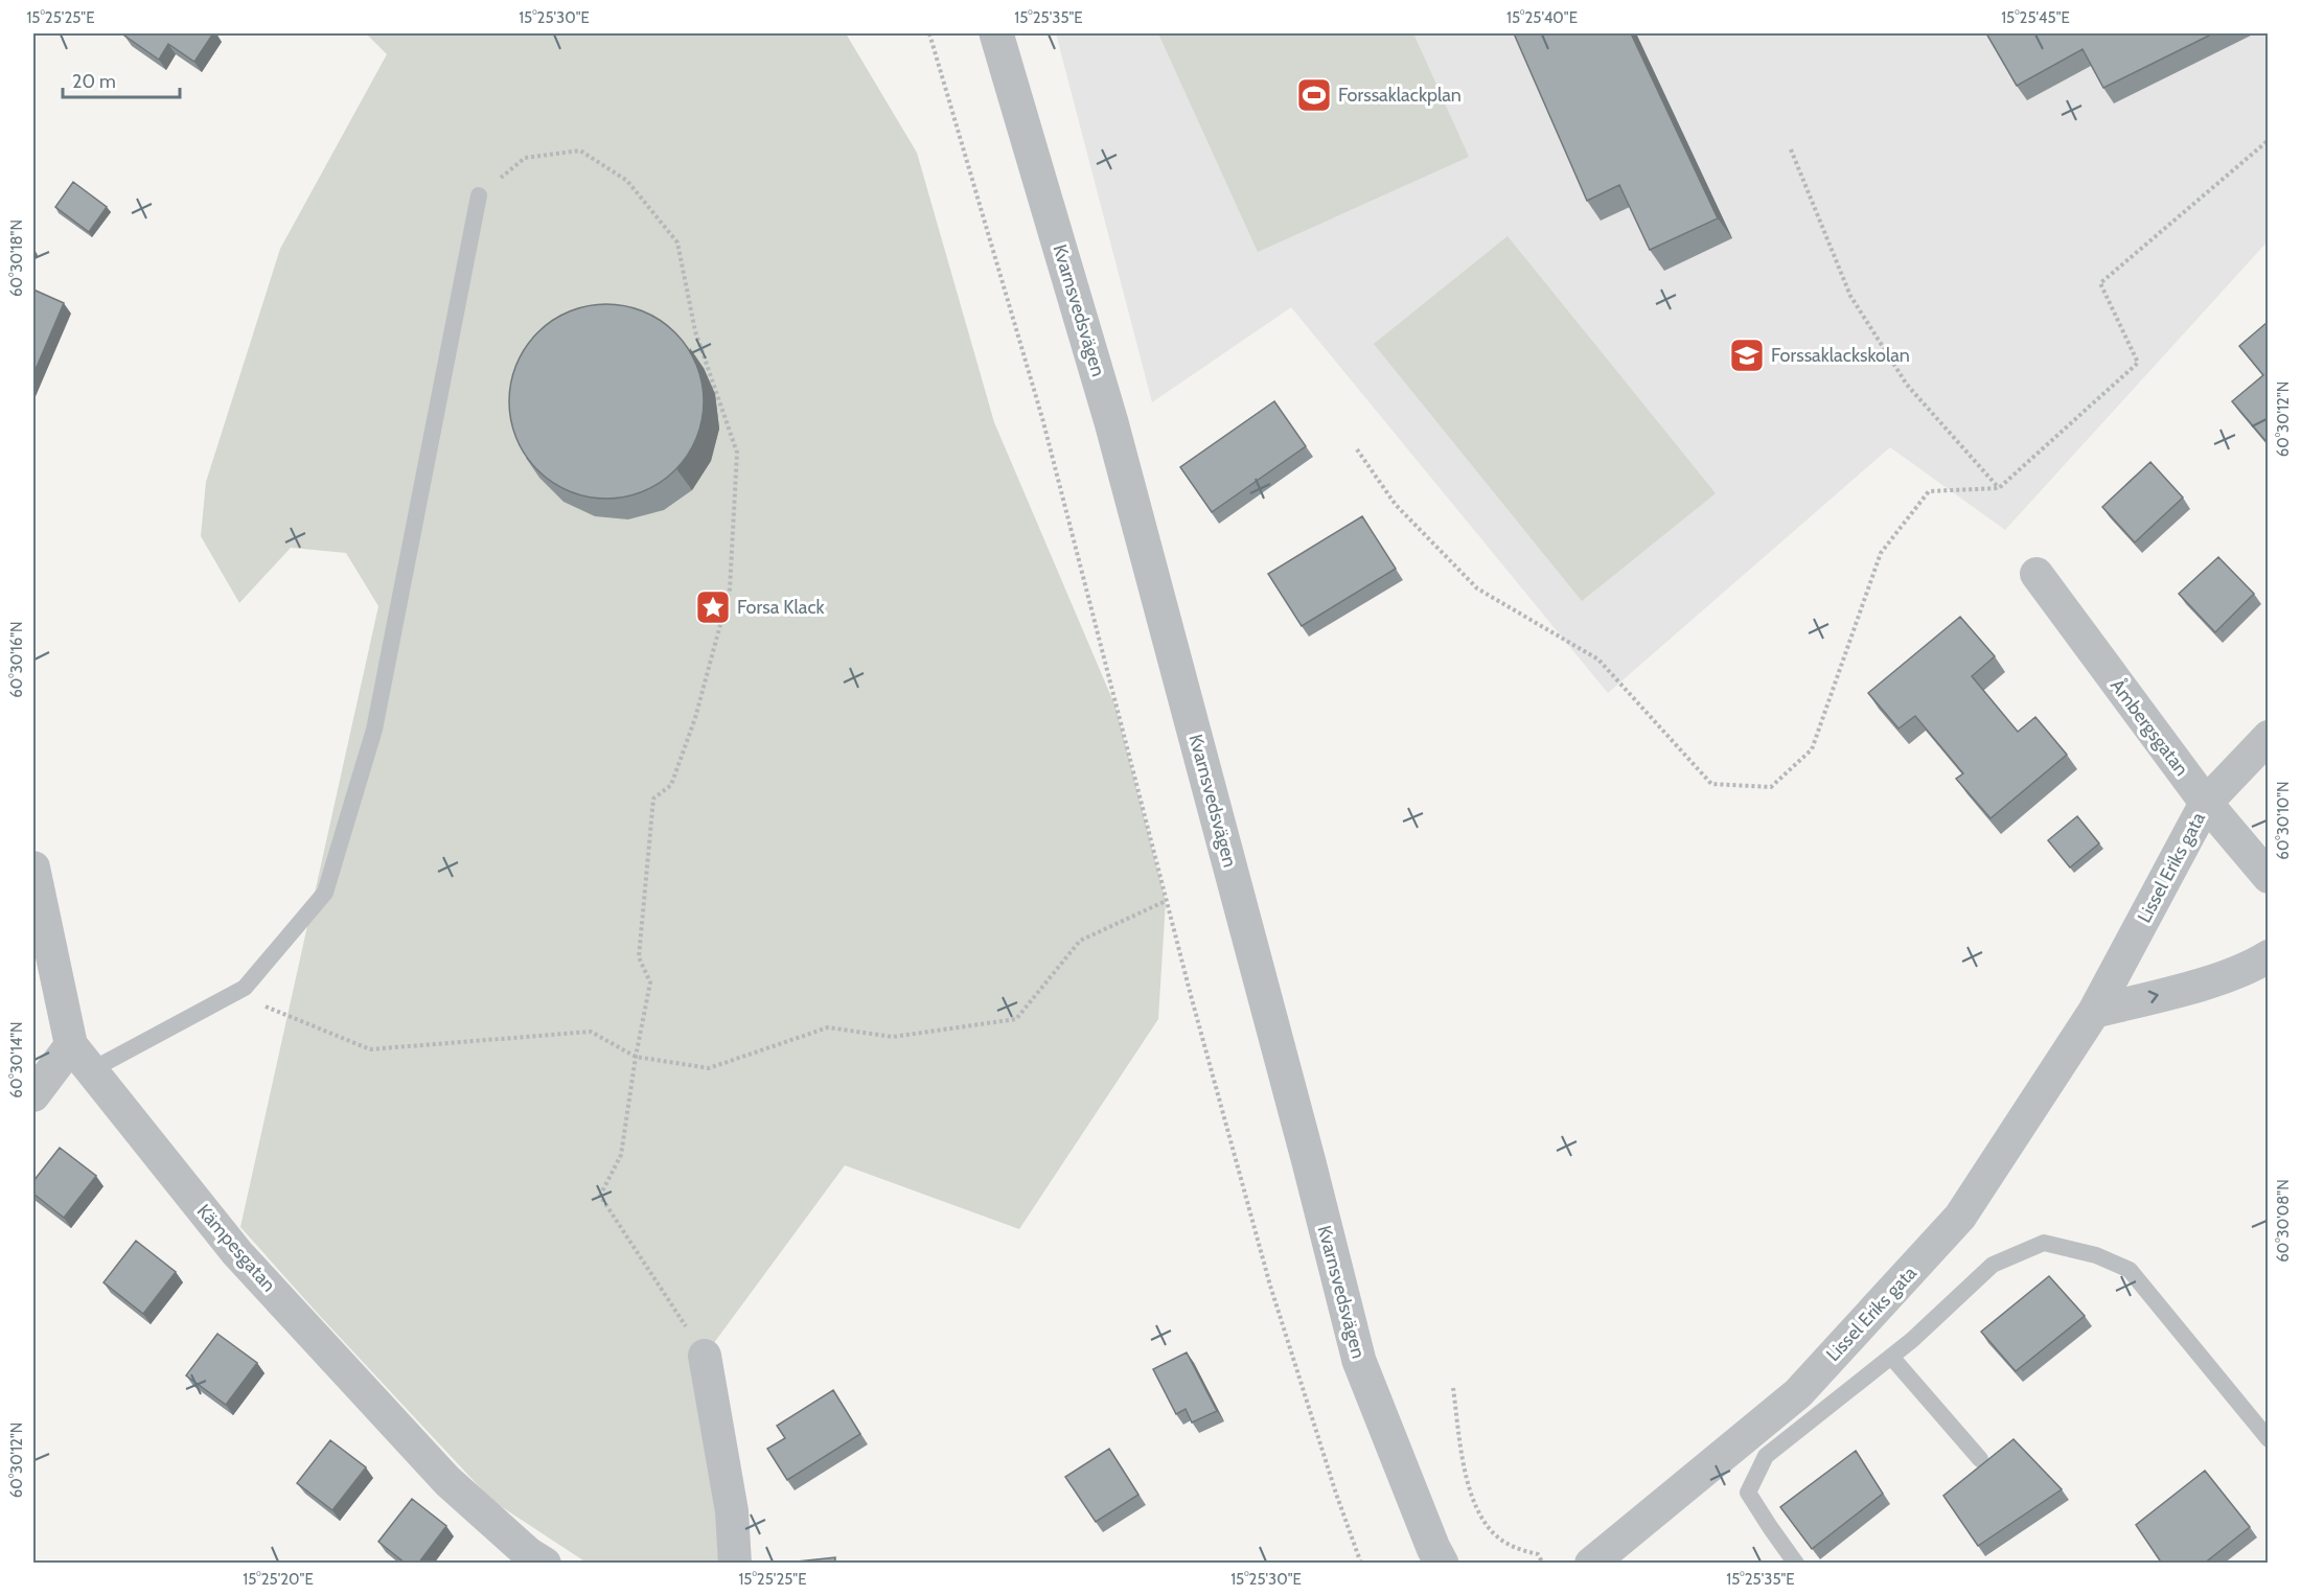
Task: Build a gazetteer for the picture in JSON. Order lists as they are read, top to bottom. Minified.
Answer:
{"streets":{"street":["Kvarnsvedsvägen","Åmbergsgatan","Lissel Eriks gata","Kämpesgatan"]},"crossings":[["Åmbergsgatan","Lissel Eriks gata"]],"places":{"sports":["Forssaklackplan"],"school or university":["Forssaklackskolan"],"place":["Forsa Klack"]},"scale_bar":"20 m","coordinates":["15°25'25\"E","15°25'30\"E","15°25'35\"E","15°25'40\"E","15°25'45\"E","60°30'18\"N","60°30'12\"N","60°30'16\"N","60°30'10\"N","60°30'14\"N","60°30'08\"N","15°25'20\"E"]}
